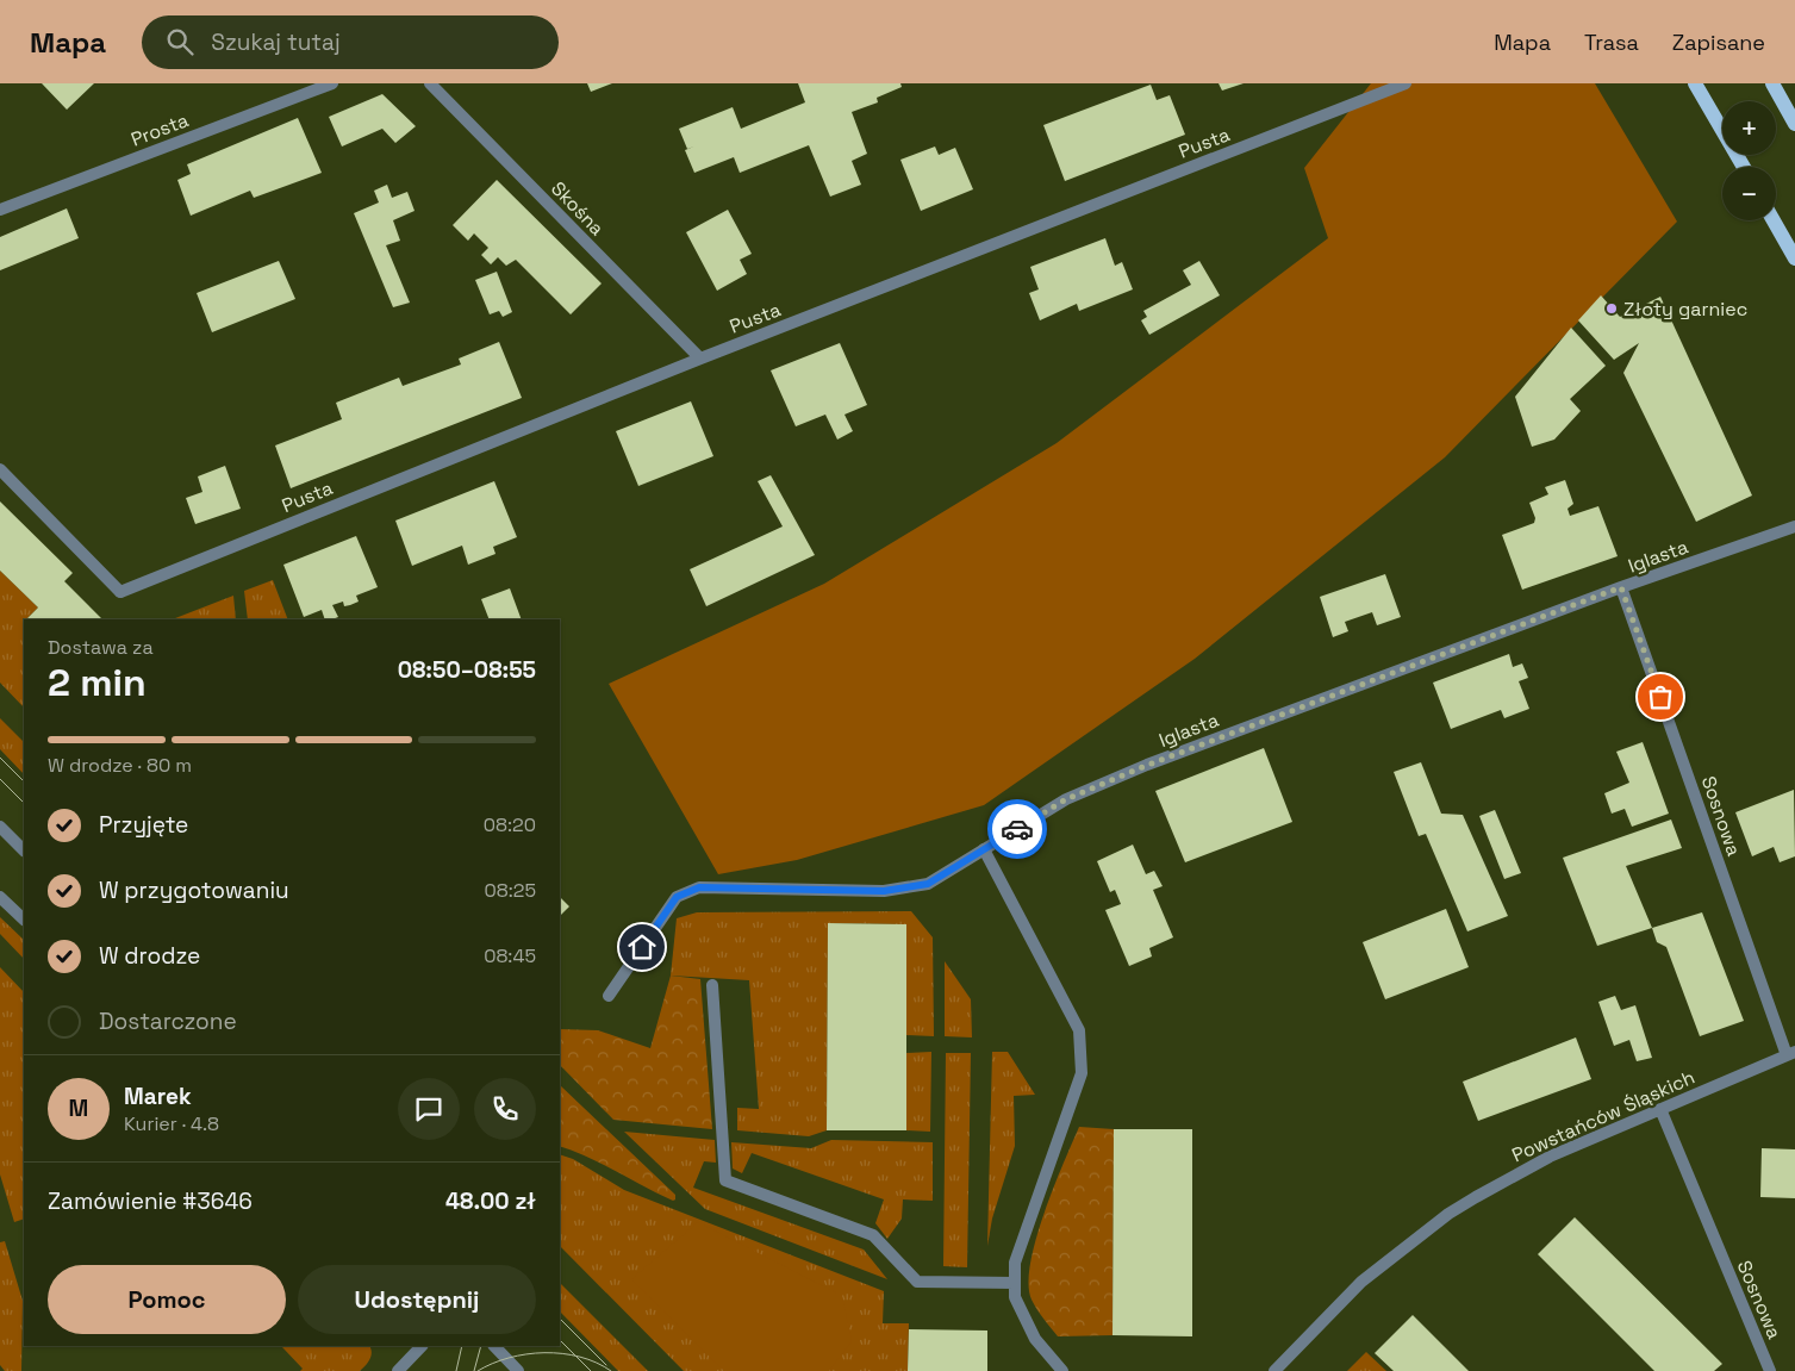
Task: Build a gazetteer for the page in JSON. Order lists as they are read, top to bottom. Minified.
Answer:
{"streets":{"street":["Prosta","Pusta","Skośna","Iglasta","Sosnowa","Powstańców Śląskich"]},"crossings":[["Pusta","Skośna"],["Iglasta","Sosnowa"],["Sosnowa","Powstańców Śląskich"]],"places":["Złoty garniec"],"page":{"header":"Mapa","search":"Szukaj tutaj","nav":["Mapa","Trasa","Zapisane"],"map_buttons":["+","−"],"heading":["2 min","Dostawa za","08:50–08:55"],"panel":["Marek","Kurier · 4.8","Zamówienie #3646","48.00 zł"],"bar":"W drodze · 80 m","list":[["Przyjęte","08:20"],["W przygotowaniu","08:25"],["W drodze","08:45"],"Dostarczone"],"round":"M","buttons":["Pomoc","Udostępnij"]}}
